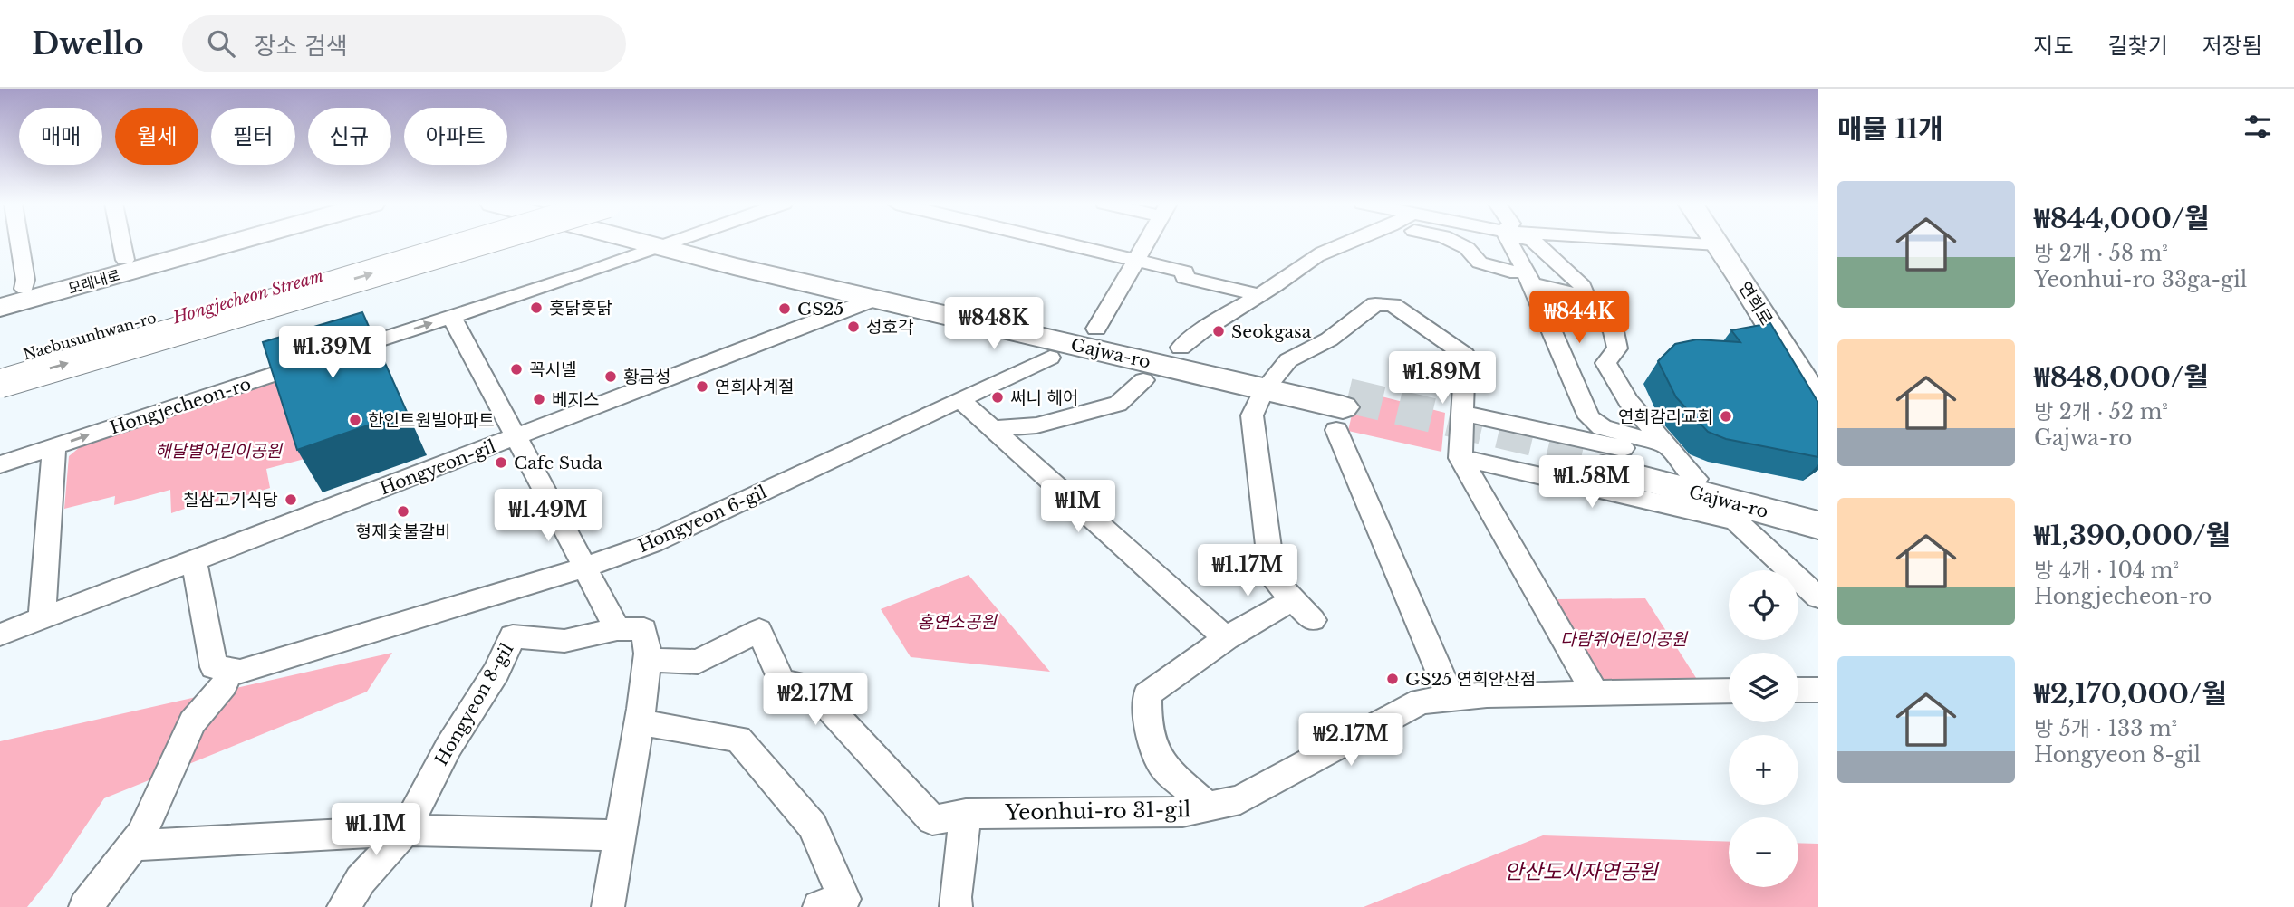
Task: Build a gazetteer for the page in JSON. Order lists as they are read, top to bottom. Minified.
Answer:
{"streets":{"main road":["모래내로","연희로","Naebusunhwan-ro","Gajwa-ro"],"street":["Hongjecheon-ro","Hongyeon-gil","Hongyeon 6-gil","Hongyeon 8-gil","Yeonhui-ro 31-gil"]},"crossings":[["Gajwa-ro","Hongjecheon-ro"],["Gajwa-ro","Hongyeon-gil"]],"one_way":["Hongjecheon-ro"],"water":["Hongjecheon Stream"],"parks":["해달별어린이공원","홍연소공원","다람쥐어린이공원","안산도시자연공원"],"places":["훗닭훗닭","GS25","성호각","Seokgasa","꼭시넬","황금성","연희사계절","써니 헤어","베지스","연희감리교회","한인트원빌아파트","Cafe Suda","칠삼고기식당","형제숯불갈비","GS25 연희안산점"],"page":{"header":"Dwello","search":"장소 검색","nav":["지도","길찾기","저장됨"],"heading":"매물 11개","chip":["매매","월세","필터","신규","아파트"],"list":[{"name":"₩844,000/월","note":"방 2개 · 58 m² · Yeonhui-ro 33ga-gil"},{"name":"₩848,000/월","note":"방 2개 · 52 m² · Gajwa-ro"},{"name":"₩1,390,000/월","note":"방 4개 · 104 m² · Hongjecheon-ro"},{"name":"₩2,170,000/월","note":"방 5개 · 133 m² · Hongyeon 8-gil"}],"price":["₩844K","₩848K","₩1.39M","₩1.89M","₩1.58M","₩1M","₩1.49M","₩1.17M","₩2.17M","₩2.17M","₩1.1M"],"map_buttons":["+","−"]}}
